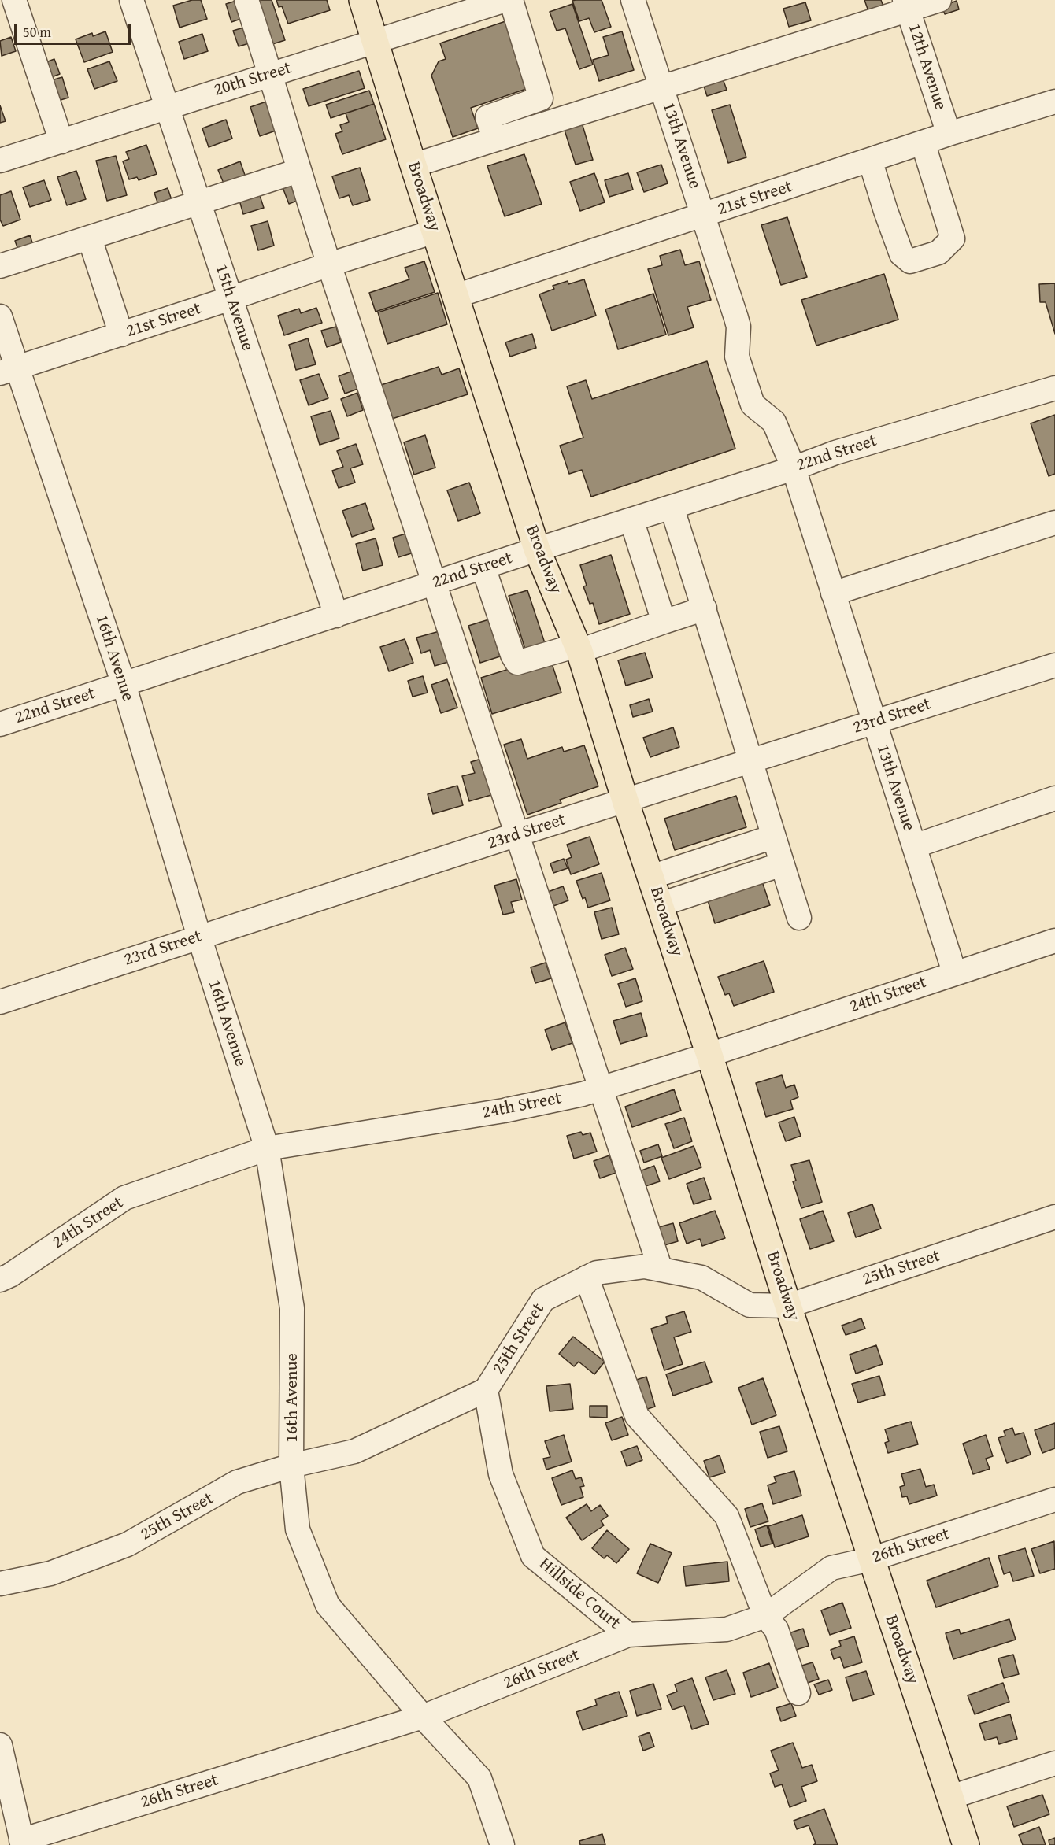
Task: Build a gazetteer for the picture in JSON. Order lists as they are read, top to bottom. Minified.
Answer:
{"streets":{"main road":["Broadway"],"street":["12th Avenue","20th Street","13th Avenue","21st Street","15th Avenue","22nd Street","16th Avenue","23rd Street","24th Street","25th Street","26th Street","Hillside Court"]},"crossings":[["12th Avenue","21st Street"],["20th Street","Broadway"],["20th Street","15th Avenue"],["13th Avenue","21st Street"],["13th Avenue","22nd Street"],["13th Avenue","23rd Street"],["13th Avenue","24th Street"],["Broadway","21st Street"],["Broadway","22nd Street"],["Broadway","23rd Street"],["Broadway","24th Street"],["Broadway","25th Street"],["Broadway","26th Street"],["21st Street","15th Avenue"],["21st Street","16th Avenue"],["15th Avenue","22nd Street"],["22nd Street","16th Avenue"],["16th Avenue","23rd Street"],["16th Avenue","24th Street"],["16th Avenue","25th Street"],["16th Avenue","26th Street"],["25th Street","Hillside Court"],["26th Street","Hillside Court"]],"scale_bar":"50 m"}
